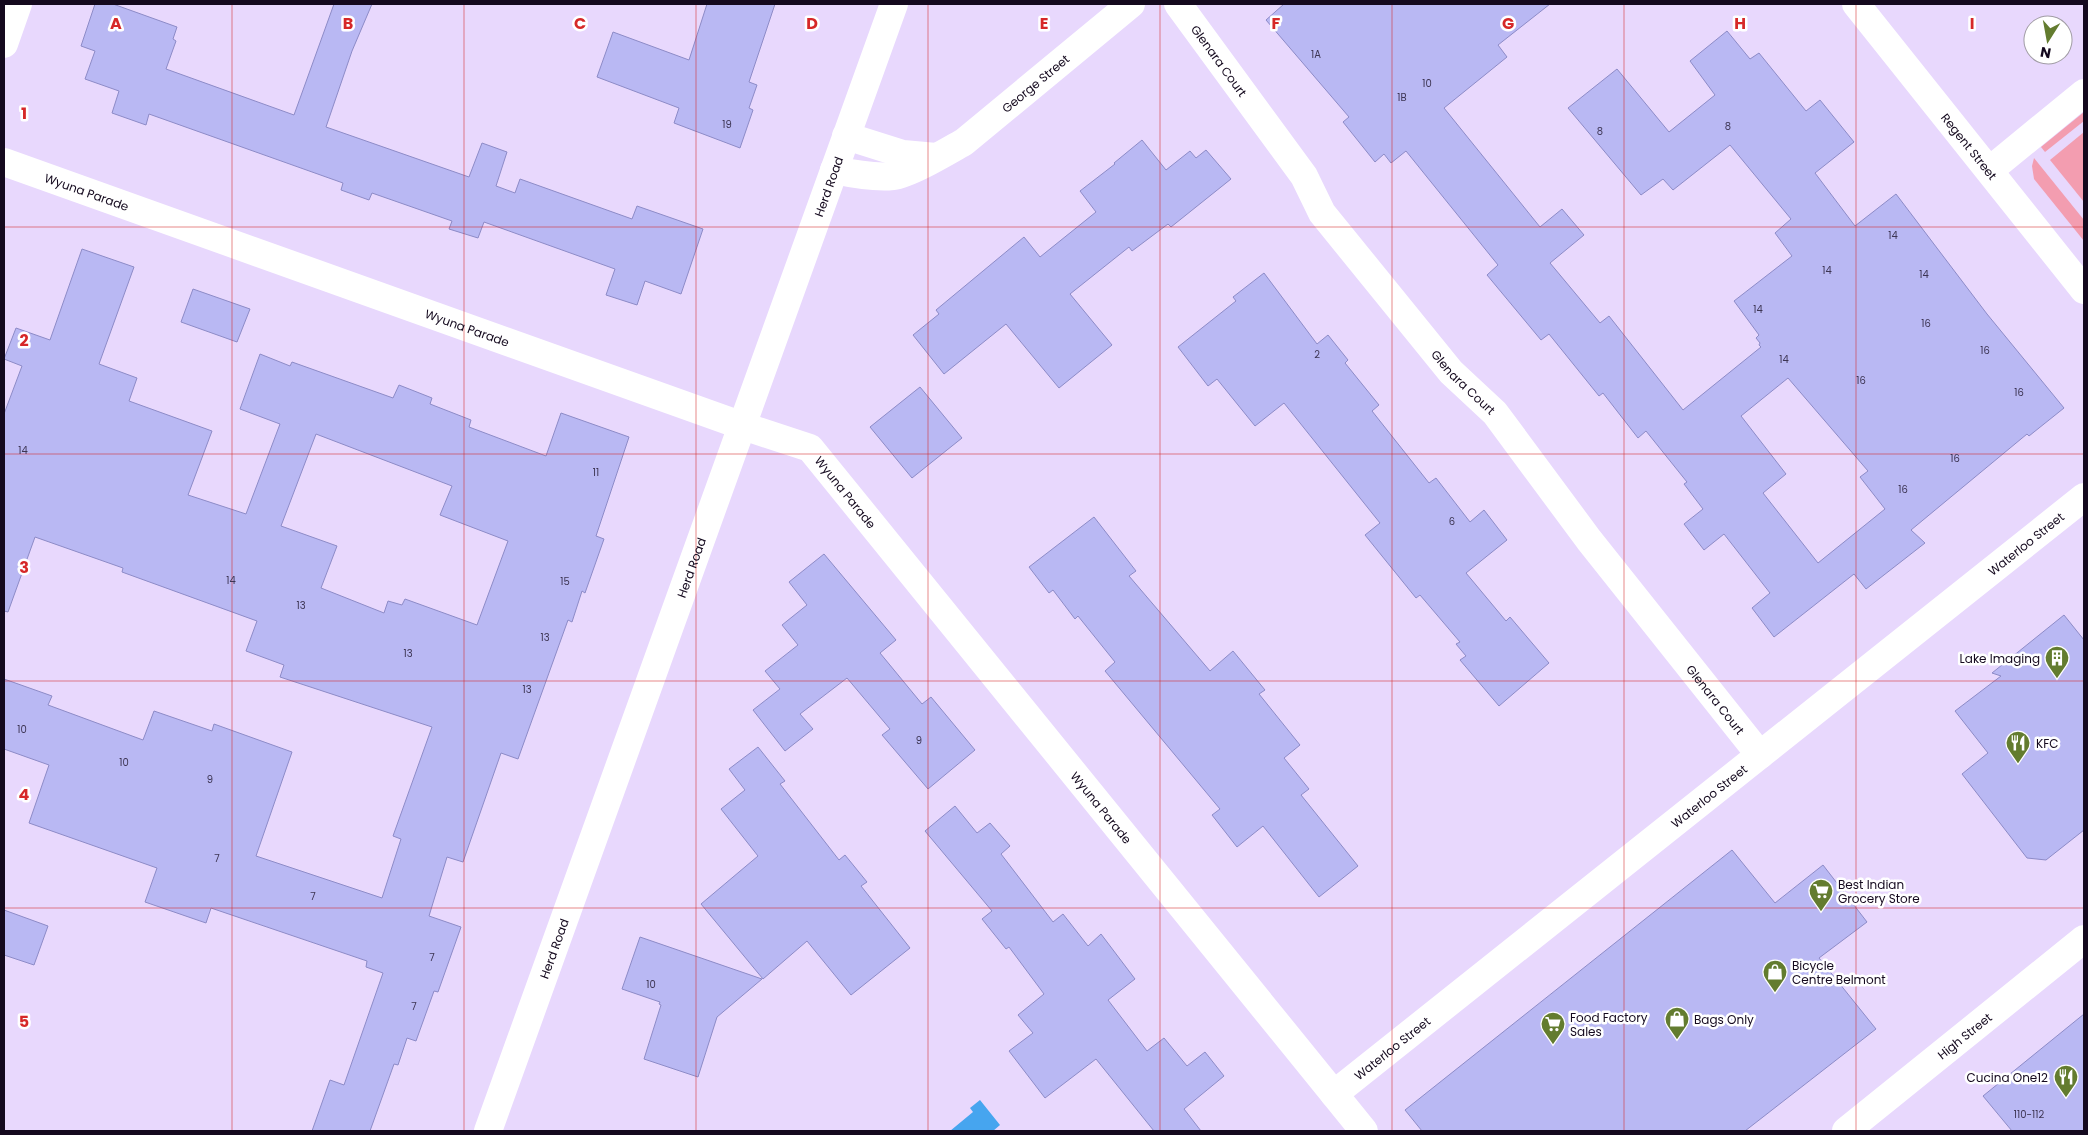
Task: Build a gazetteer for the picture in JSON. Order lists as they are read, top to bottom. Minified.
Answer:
{"streets":{"street":["Glenara Court","George Street","Regent Street","Herd Road","Wyuna Parade","Waterloo Street","High Street"]},"crossings":[["Glenara Court","Waterloo Street"],["George Street","Herd Road"],["Herd Road","Wyuna Parade"],["Wyuna Parade","Waterloo Street"]],"places":{"building":["Lake Imaging"],"restaurant":["KFC","Cucina One12"],"supermarket":["Best Indian Grocery Store","Food Factory Sales"],"shop":["Bicycle Centre Belmont","Bags Only"]},"house_numbers":["1A","10","1B","19","8","8","14","14","14","14","16","16","2","14","16","16","14","16","11","16","6","14","15","13","13","13","13","10","9","10","9","7","7","7","10","7","110-112"],"north":"bottom","grid":{"columns":["A","B","C","D","E","F","G","H","I"],"rows":["1","2","3","4","5"]}}
